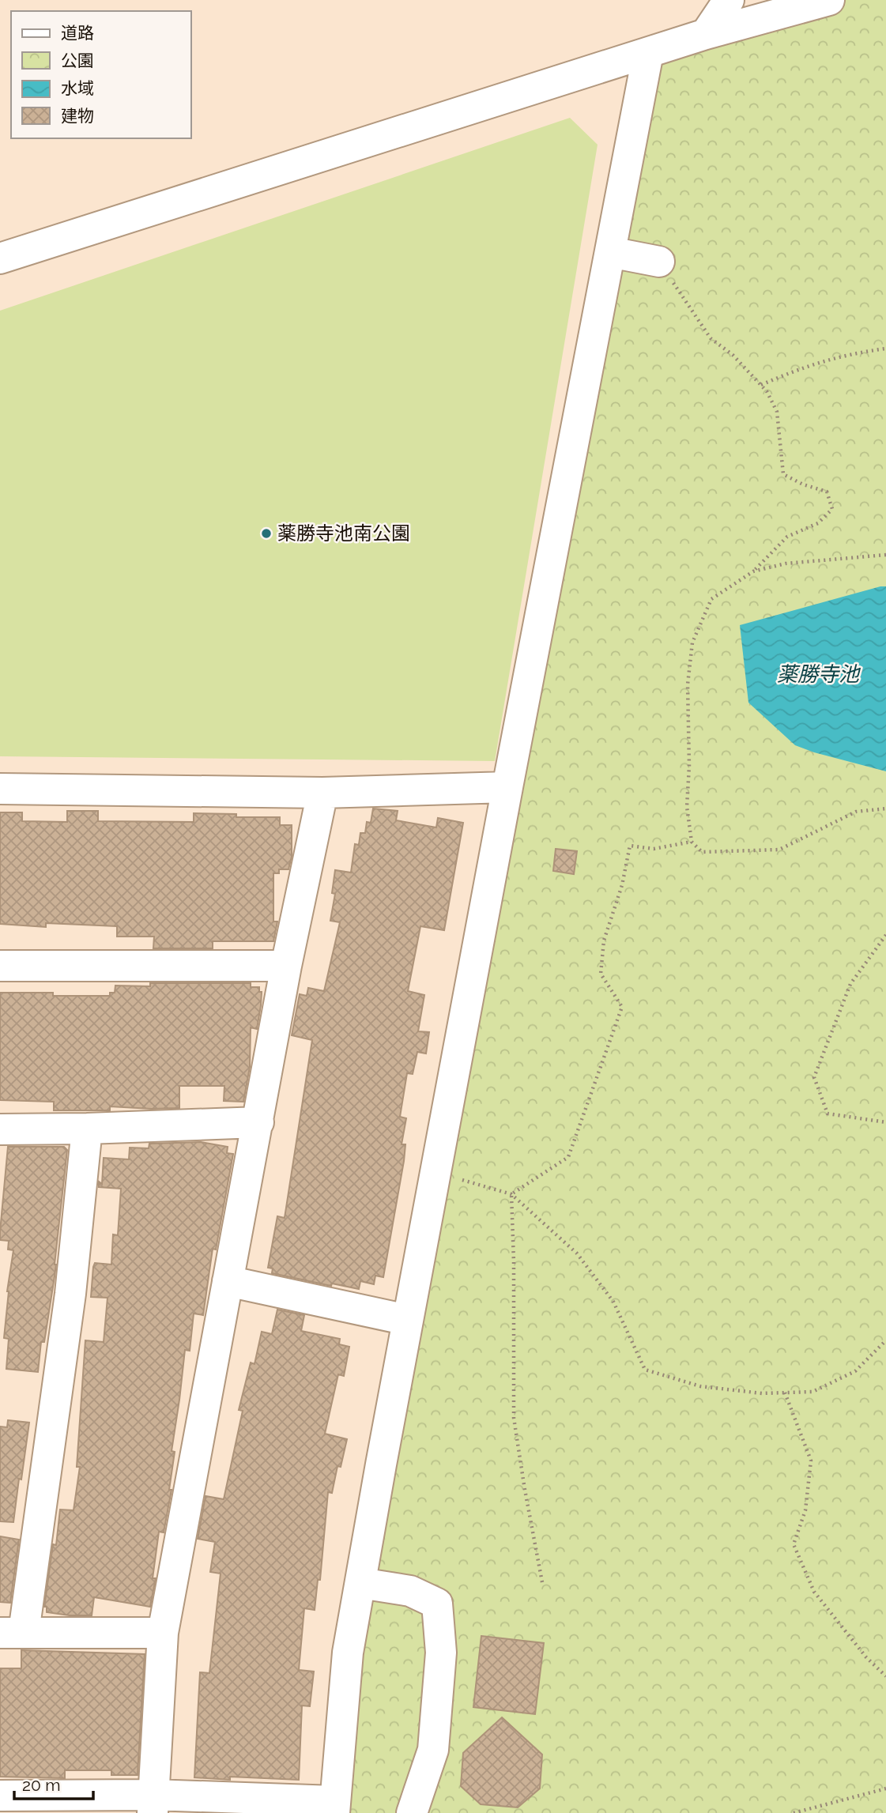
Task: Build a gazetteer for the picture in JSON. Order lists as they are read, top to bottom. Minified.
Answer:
{"water":["薬勝寺池"],"places":["薬勝寺池南公園"],"legend":["道路","公園","水域","建物"],"scale_bar":"20 m"}
